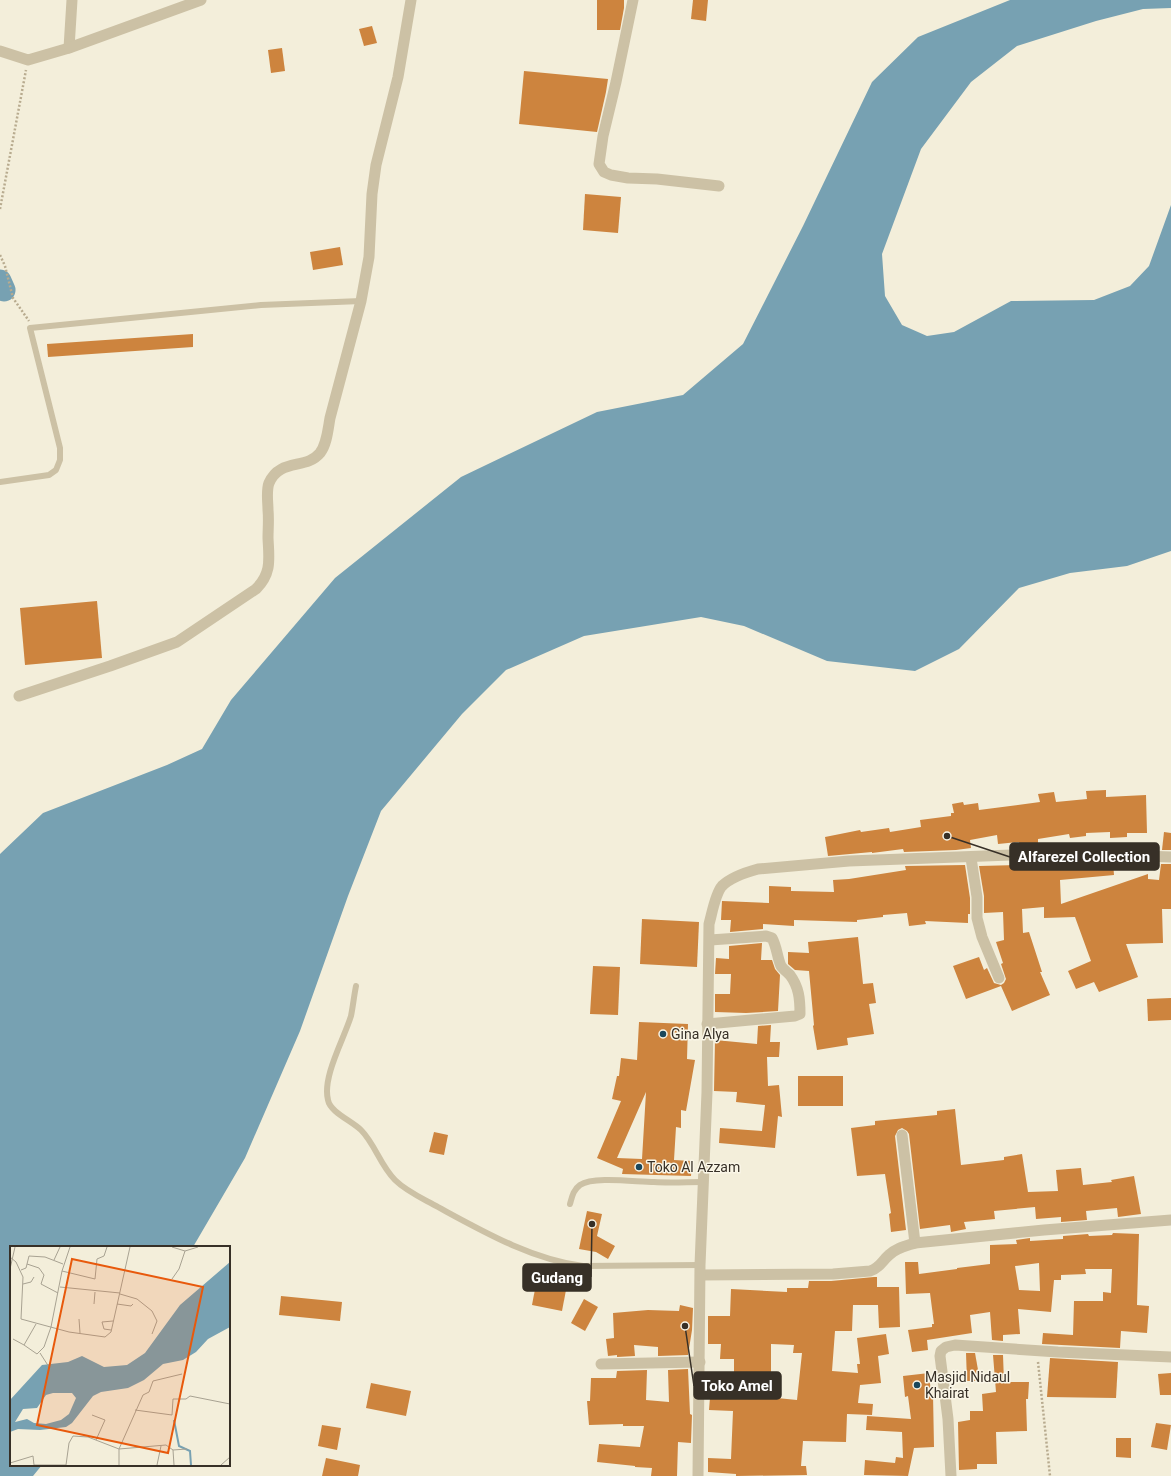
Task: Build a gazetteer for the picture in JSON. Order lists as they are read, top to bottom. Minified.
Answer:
{"places":["Alfarezel Collection","Gina Alya","Toko Al Azzam","Gudang","Toko Amel","Masjid Nidaul Khairat"]}
